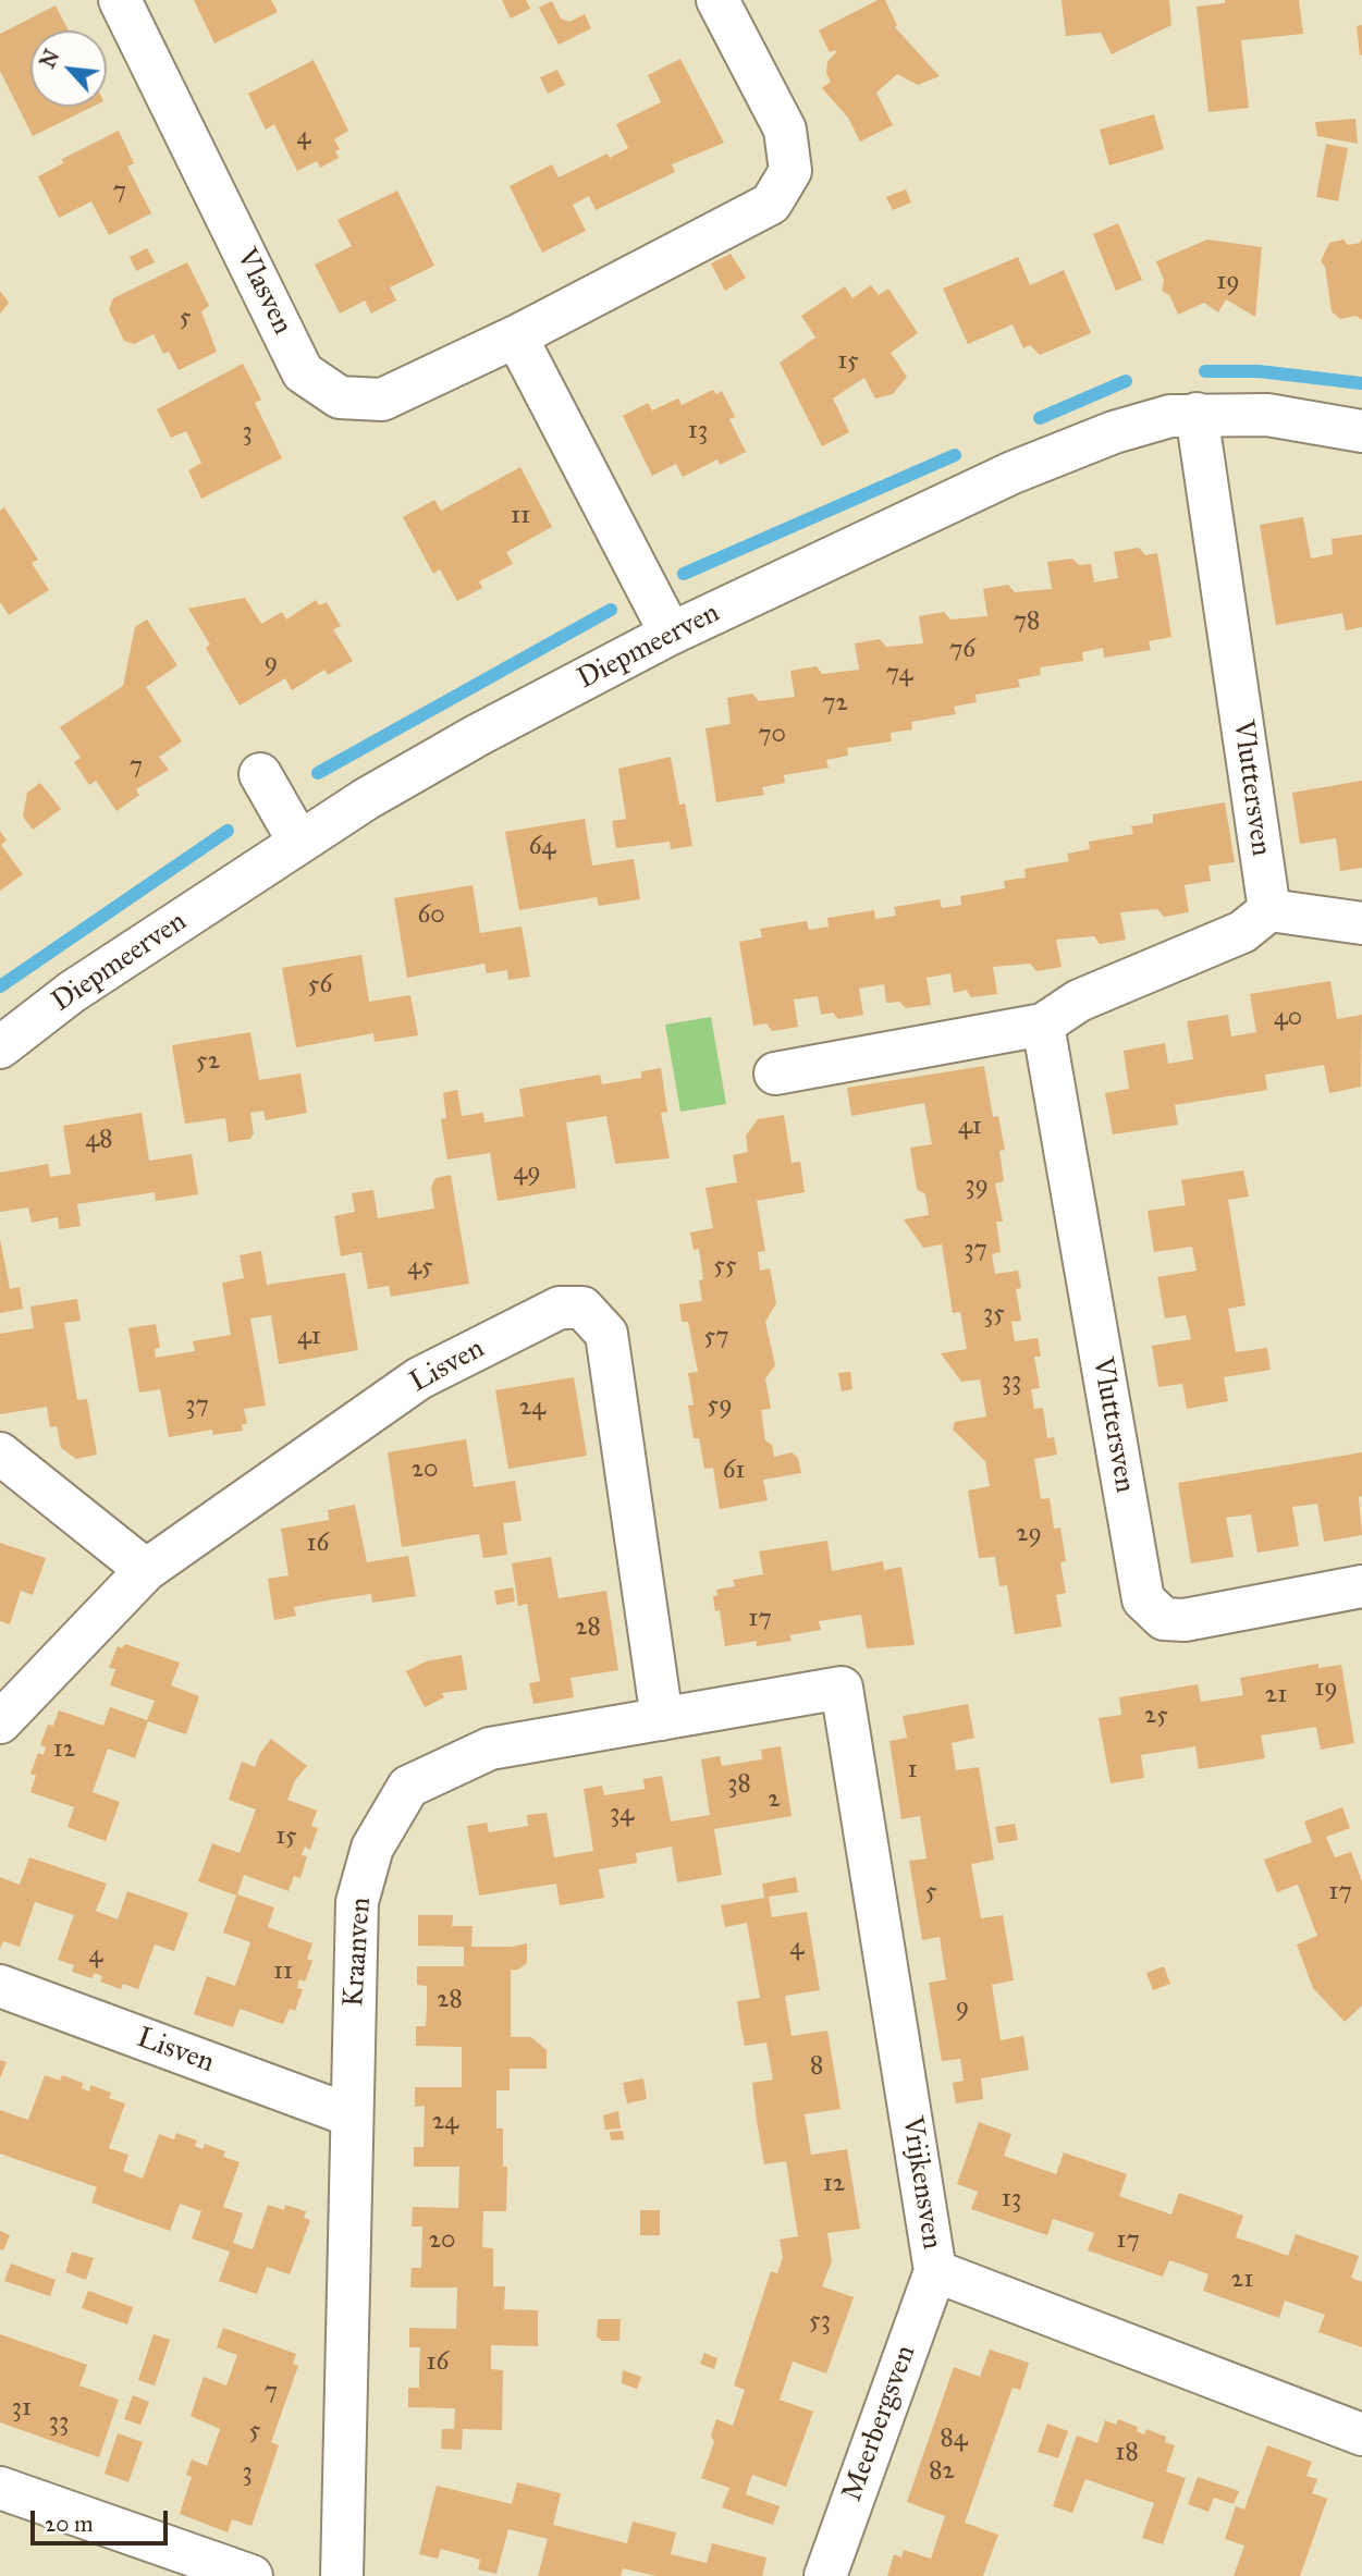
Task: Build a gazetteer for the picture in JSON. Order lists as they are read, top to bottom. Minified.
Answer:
{"streets":{"street":["Vlasven","Diepmeerven","Vluttersven","Lisven","Kraanven","Vrijkensven","Meerbergsven"]},"crossings":[["Diepmeerven","Vluttersven"],["Lisven","Kraanven"],["Kraanven","Vrijkensven"],["Vrijkensven","Meerbergsven"]],"house_numbers":["4","7","19","5","15","13","3","11","78","76","9","74","72","70","7","64","60","56","40","52","41","48","49","39","37","55","45","35","41","57","33","37","59","24","20","61","29","16","17","28","19","21","25","12","1","38","2","34","15","5","17","4","4","11","28","9","8","24","12","13","20","17","21","53","16","7","31","33","5","84","18","82","3"],"scale_bar":"20 m","north":"top left"}
